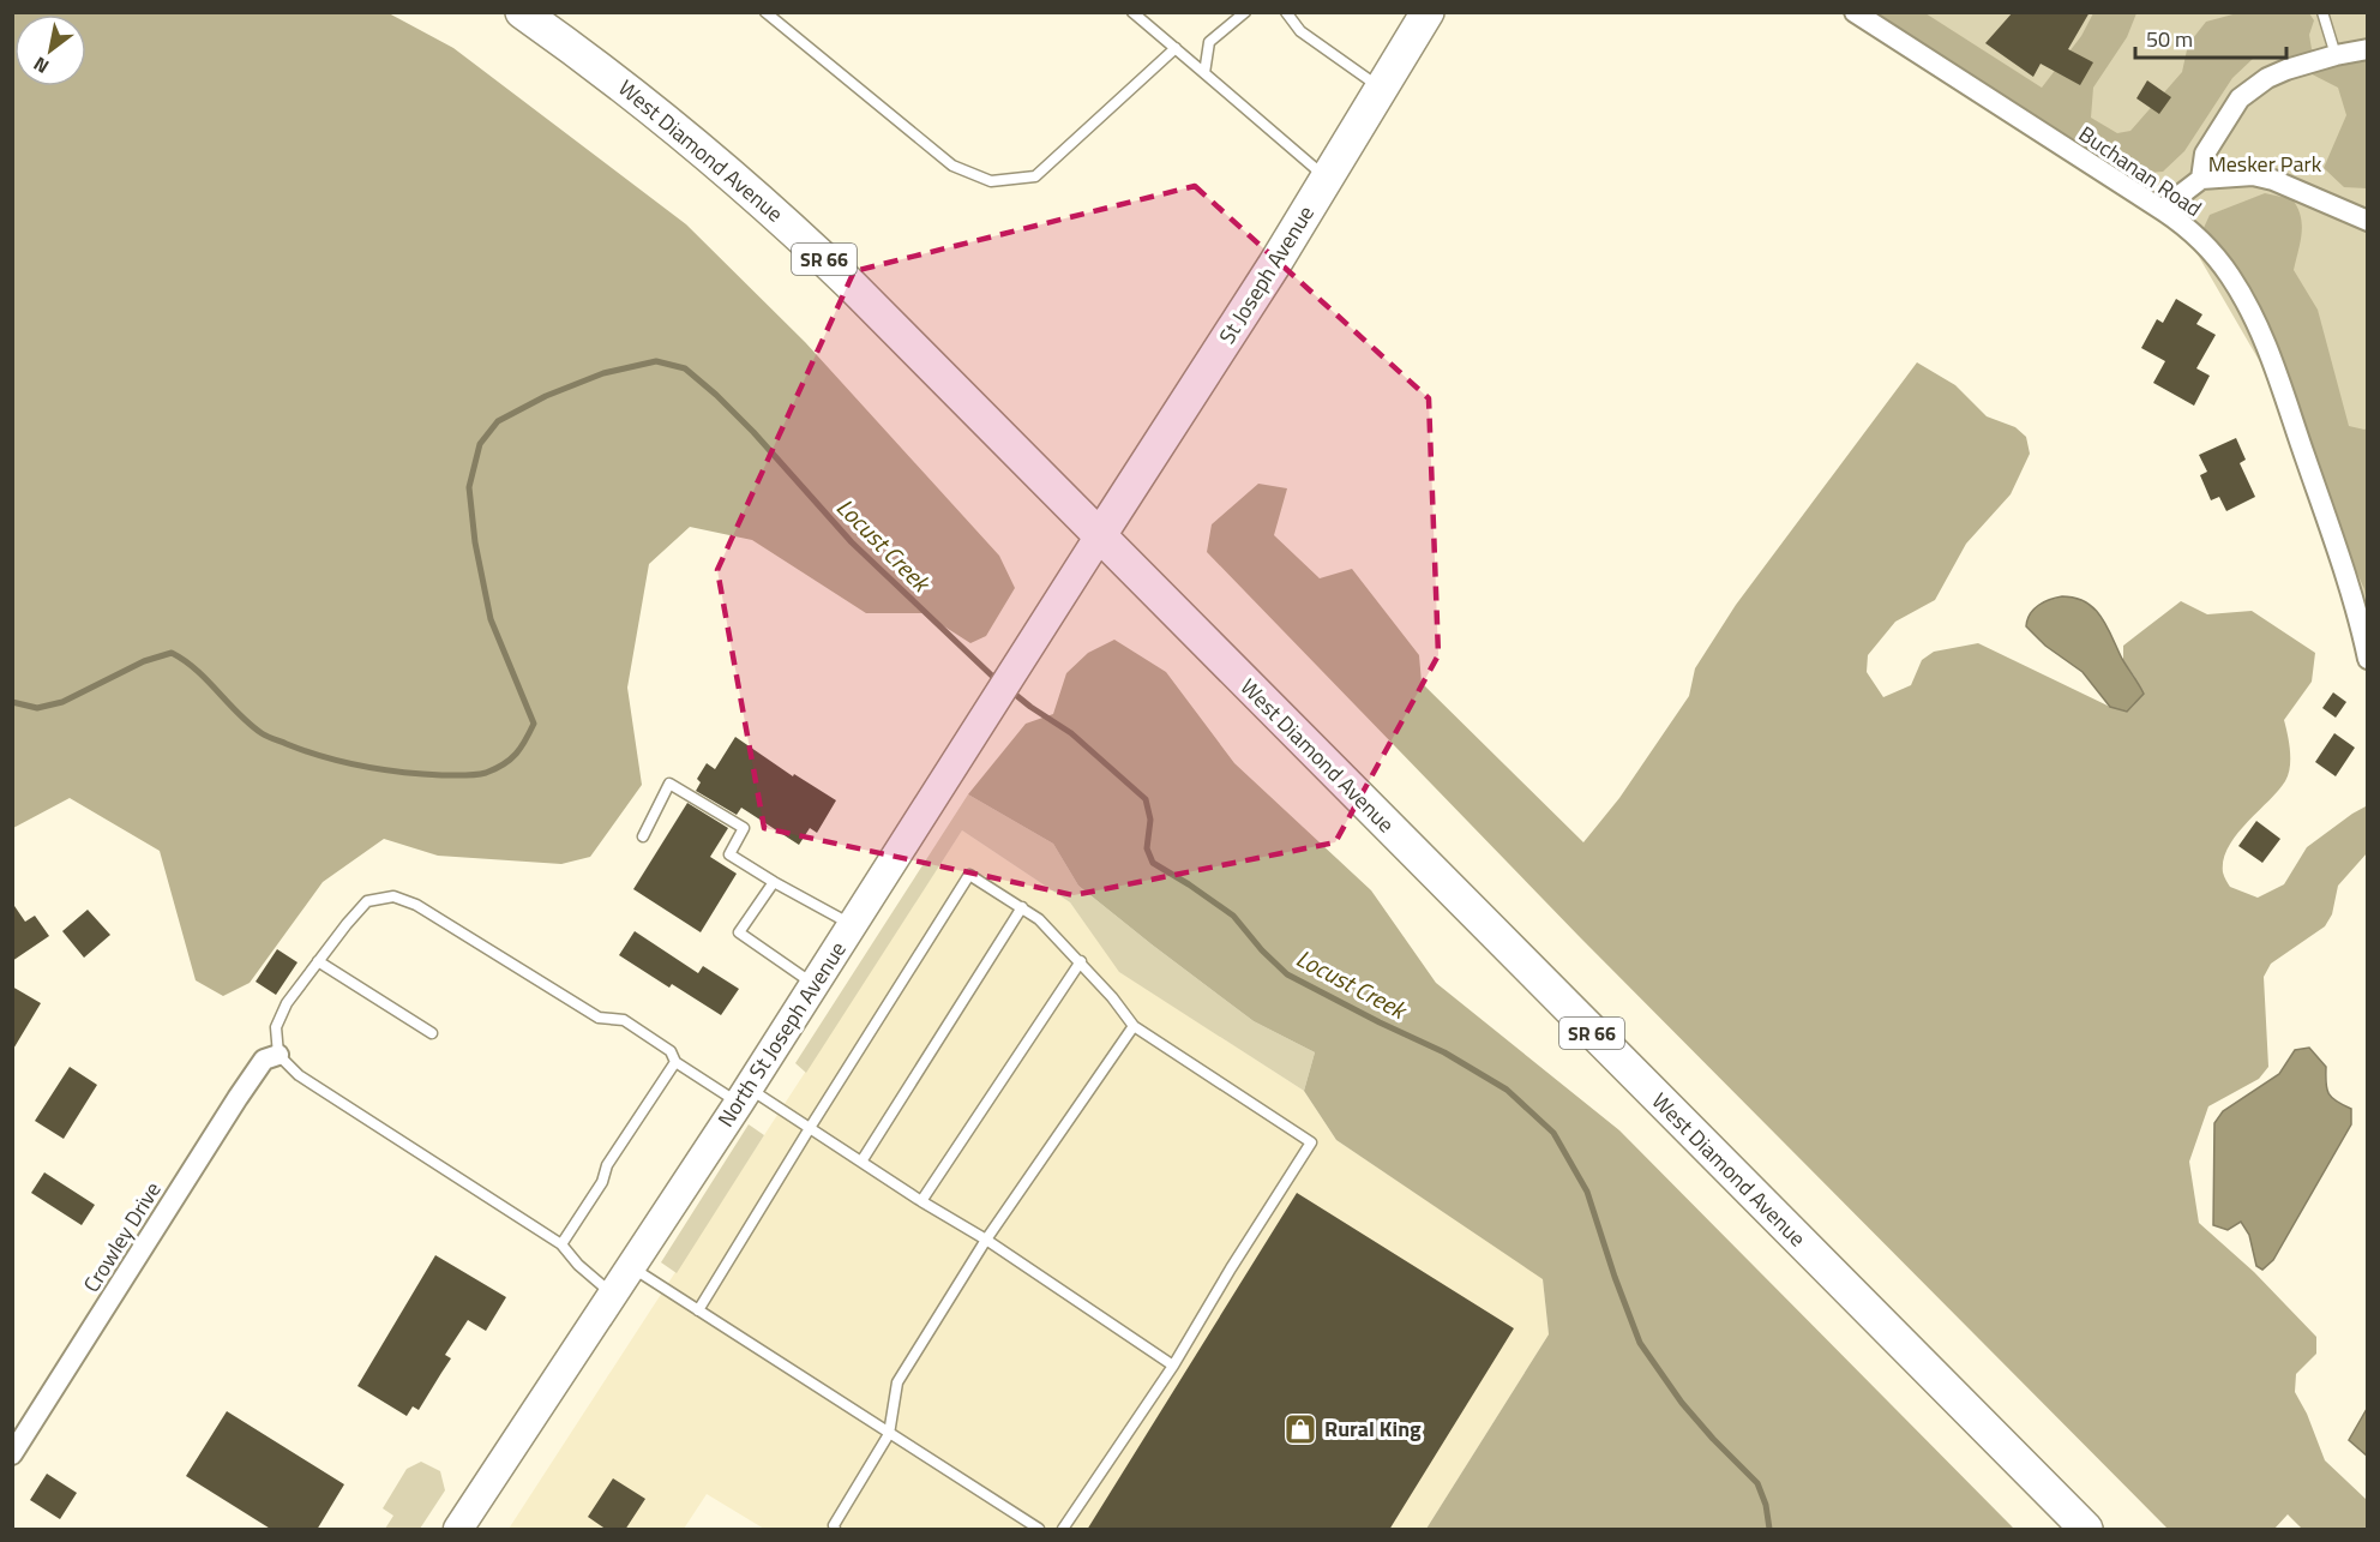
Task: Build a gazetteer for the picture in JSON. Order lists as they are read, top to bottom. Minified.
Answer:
{"streets":{"main road":["West Diamond Avenue","SR 66","St Joseph Avenue","North St Joseph Avenue"],"street":["Buchanan Road","Crowley Drive"]},"crossings":[["West Diamond Avenue","St Joseph Avenue"],["West Diamond Avenue","North St Joseph Avenue"],["St Joseph Avenue","North St Joseph Avenue"]],"water":["Locust Creek"],"parks":["Mesker Park"],"places":{"shop":["Rural King"]},"scale_bar":"50 m","north":"bottom left"}
